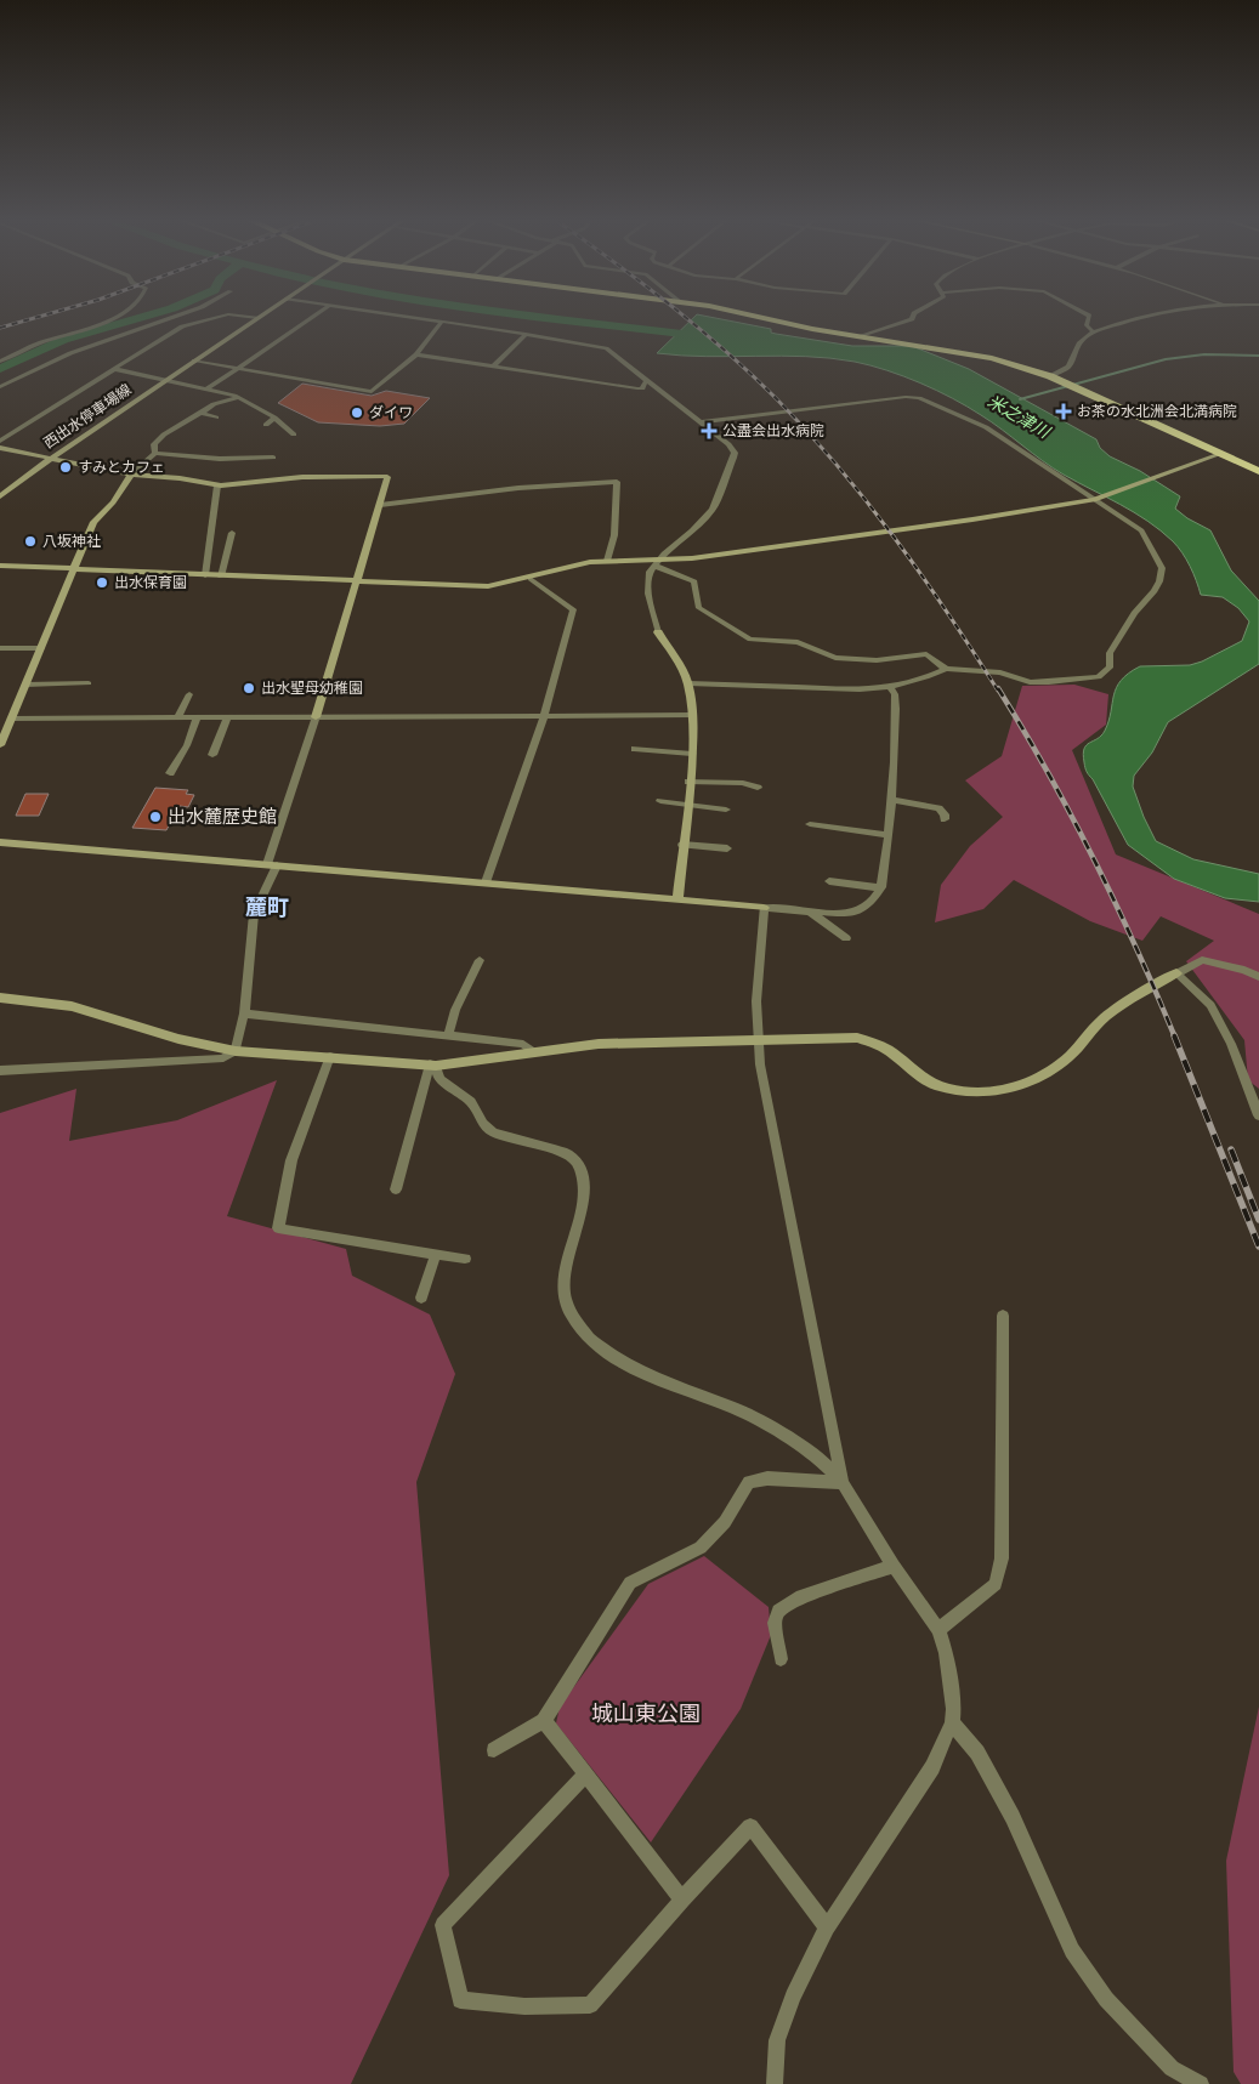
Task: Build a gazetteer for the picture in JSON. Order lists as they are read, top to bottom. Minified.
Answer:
{"streets":{"street":["西出水停車場線"]},"districts":["麓町"],"water":["米之津川"],"parks":["城山東公園"],"places":{"health":["お茶の水北洲会北満病院","公盡会出水病院"],"other":["ダイワ","すみとカフェ","八坂神社","出水保育園","出水聖母幼稚園","出水麓歴史館"]}}
